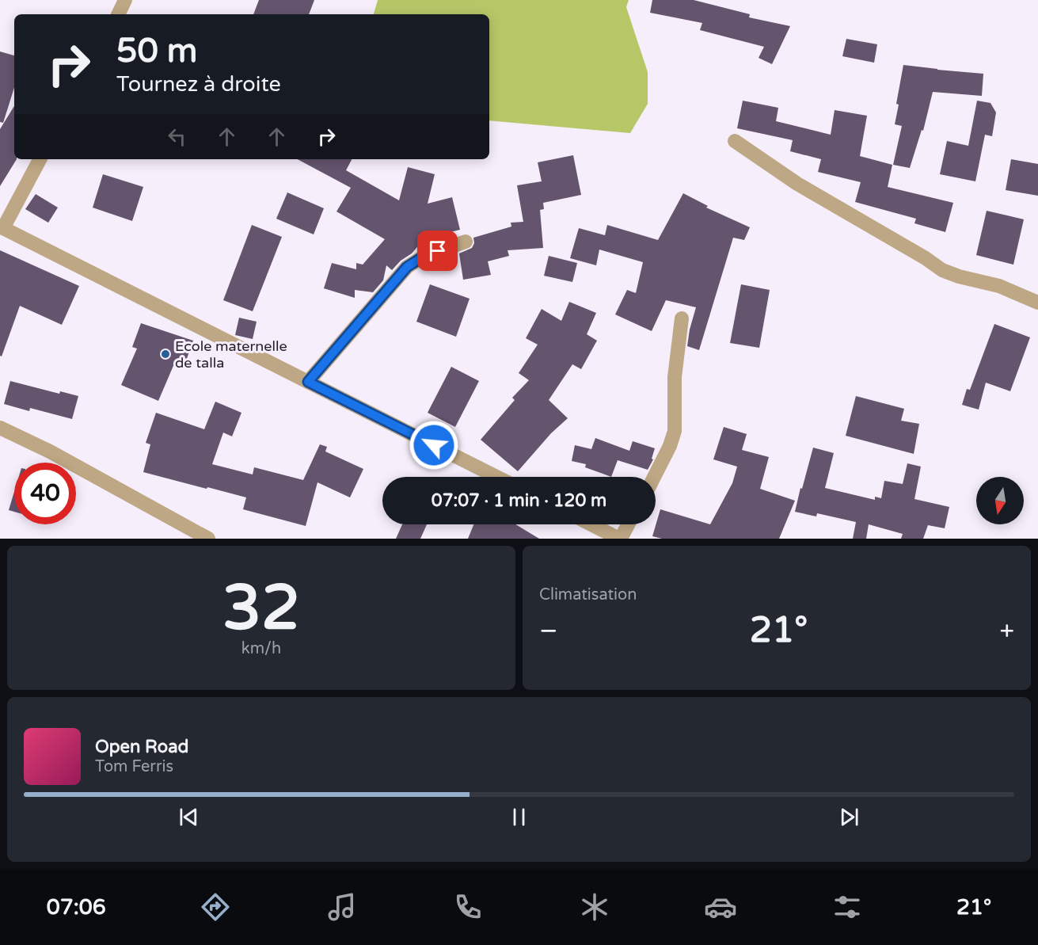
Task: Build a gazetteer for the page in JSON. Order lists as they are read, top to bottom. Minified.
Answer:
{"places":["Ecole maternelle de talla"],"north":"bottom","page":{"turn":["50 m","Tournez à droite"],"limit":"40","trip":"07:07 · 1 min · 120 m","tile":[["32","km/h"],"Climatisation"],"heat":["−","21°","+"],"song":["Open Road","Tom Ferris"],"tabs":["07:06","21°"]}}
